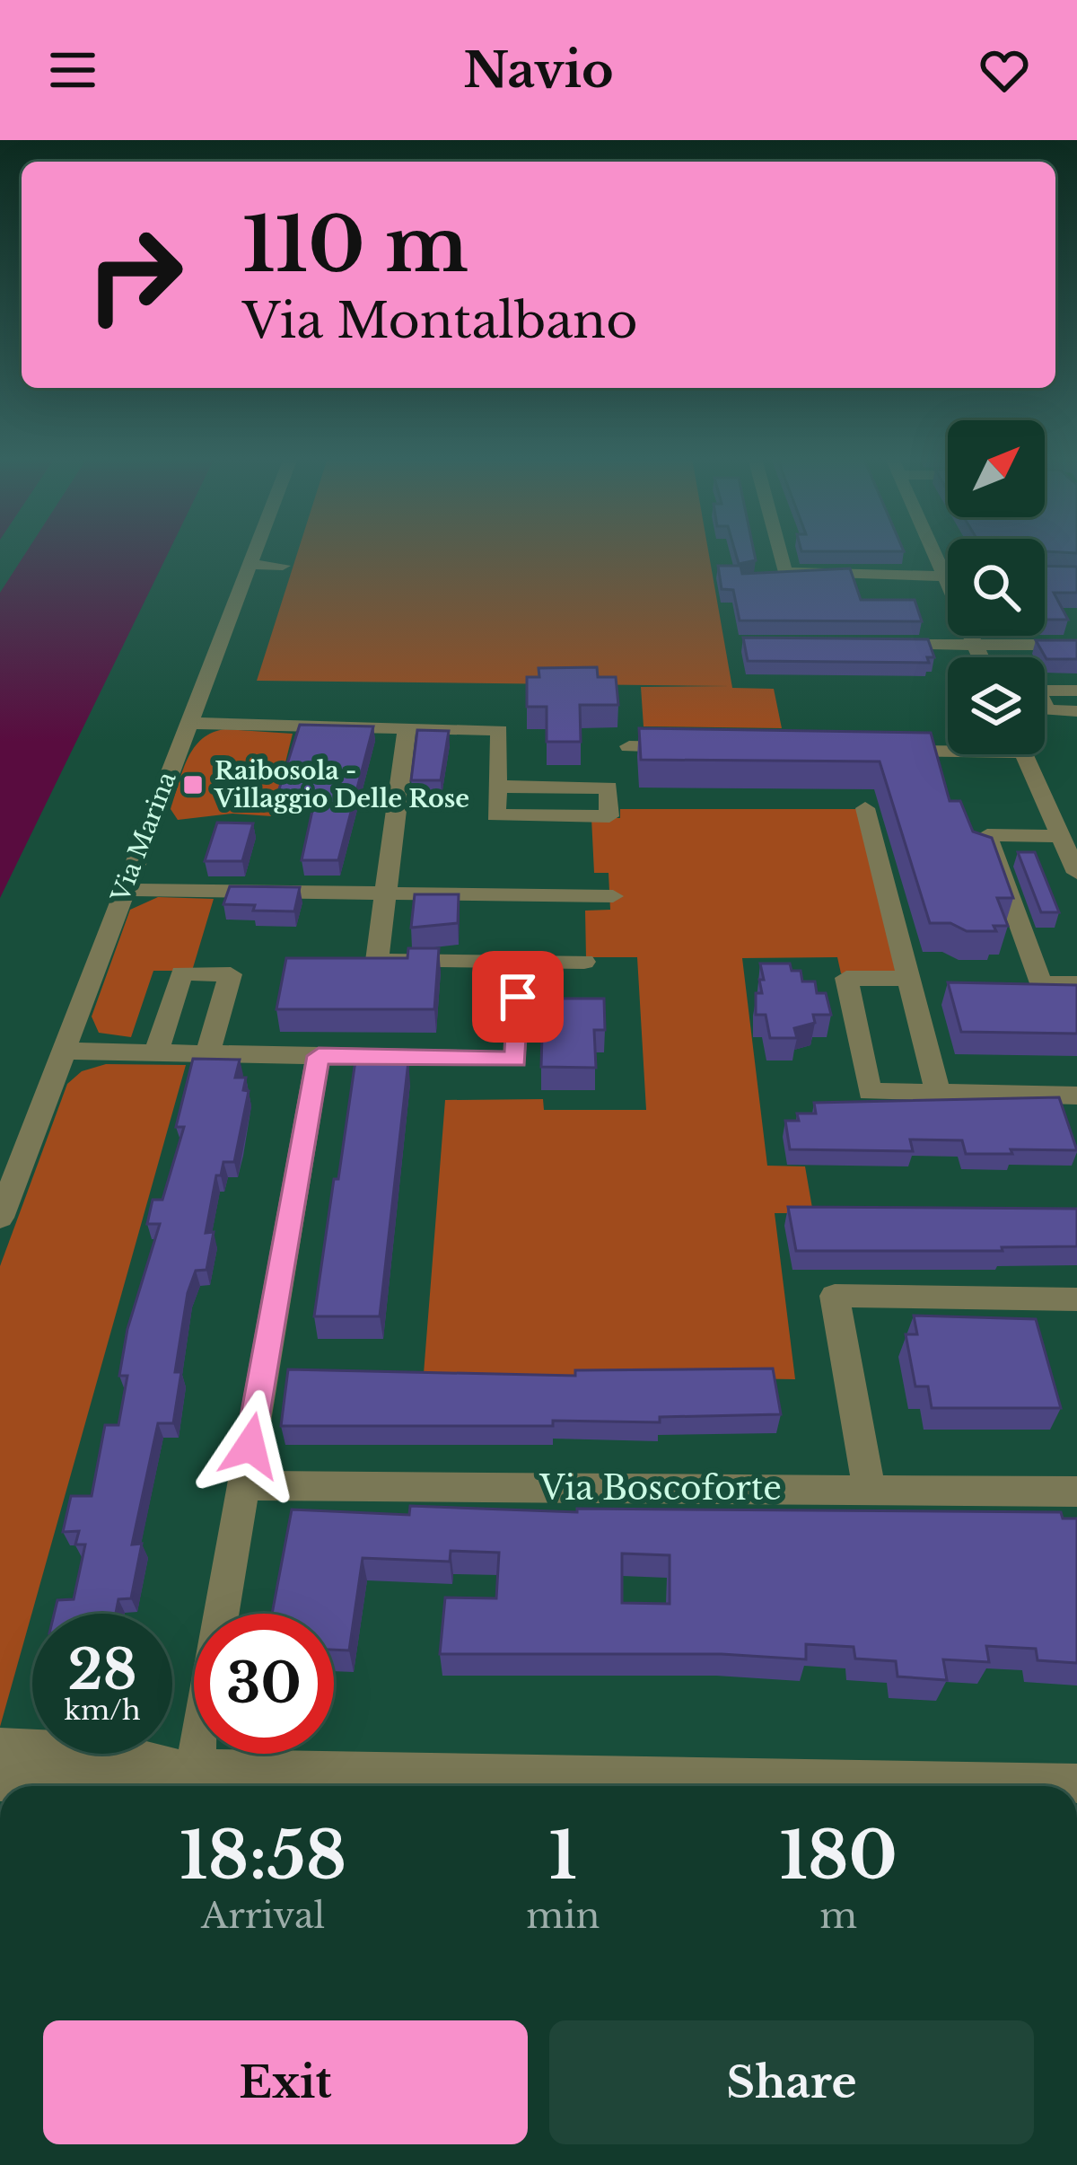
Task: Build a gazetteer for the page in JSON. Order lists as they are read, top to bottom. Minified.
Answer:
{"streets":{"street":["Via Marina","Via Boscoforte"]},"places":{"transit":["Raibosola - Villaggio Delle Rose"]},"north":"top right","page":{"header":"Navio","turn":["110 m","Via Montalbano"],"speed":"28 km/h","limit":"30","eta":["18:58","Arrival","1","min","180","m"],"buttons":["Exit","Share"]}}
